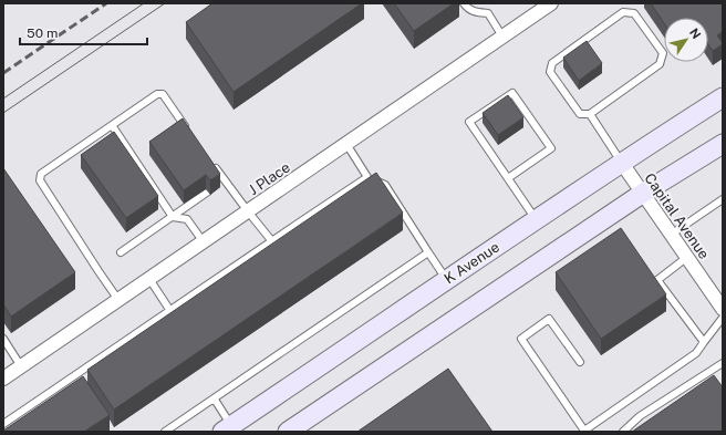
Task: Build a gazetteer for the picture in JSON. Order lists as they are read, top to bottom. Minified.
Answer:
{"streets":{"main road":["K Avenue"],"street":["J Place","Capital Avenue"]},"crossings":[["Capital Avenue","K Avenue"]],"scale_bar":"50 m","north":"top right"}
